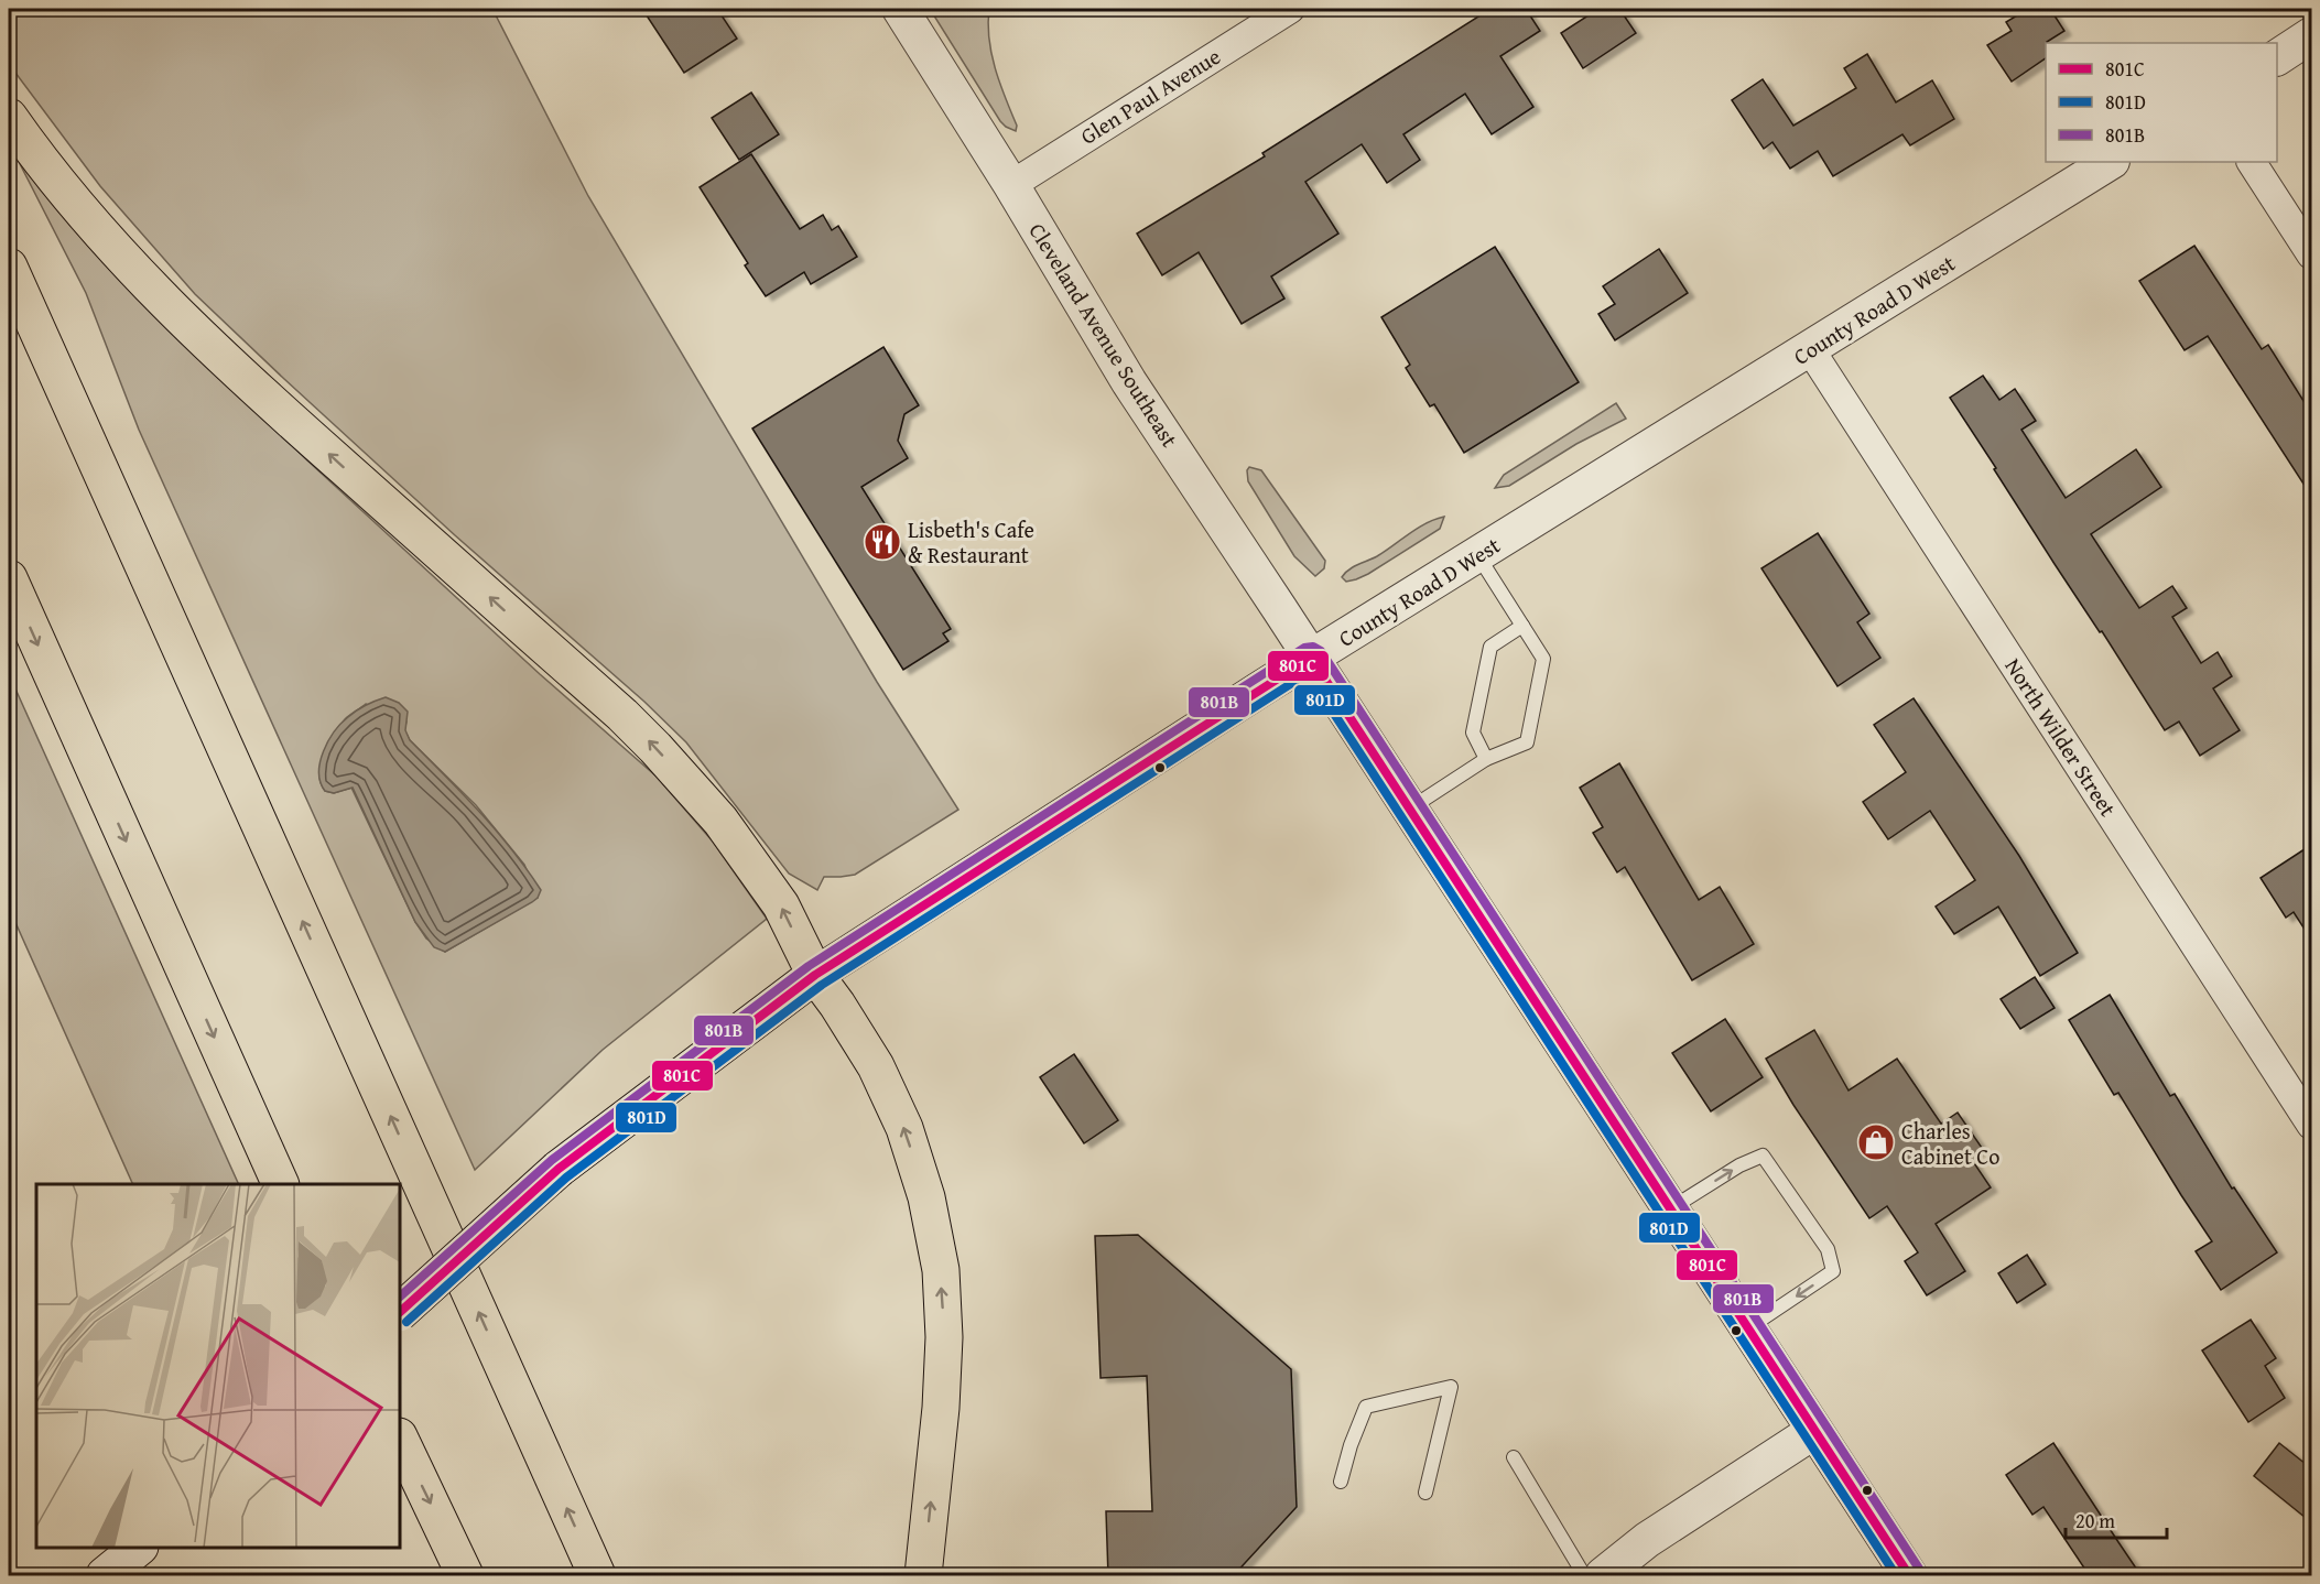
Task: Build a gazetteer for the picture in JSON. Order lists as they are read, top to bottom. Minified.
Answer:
{"streets":{"main road":["County Road D West"],"street":["Glen Paul Avenue","Cleveland Avenue Southeast","North Wilder Street"]},"crossings":[["Glen Paul Avenue","Cleveland Avenue Southeast"],["County Road D West","Cleveland Avenue Southeast"],["County Road D West","North Wilder Street"]],"places":{"restaurant":["Lisbeth's Cafe & Restaurant"],"shop":["Charles Cabinet Co"]},"lines":["transit line 801B","transit line 801C","transit line 801D"],"legend":["801C","801D","801B"],"scale_bar":"20 m"}
